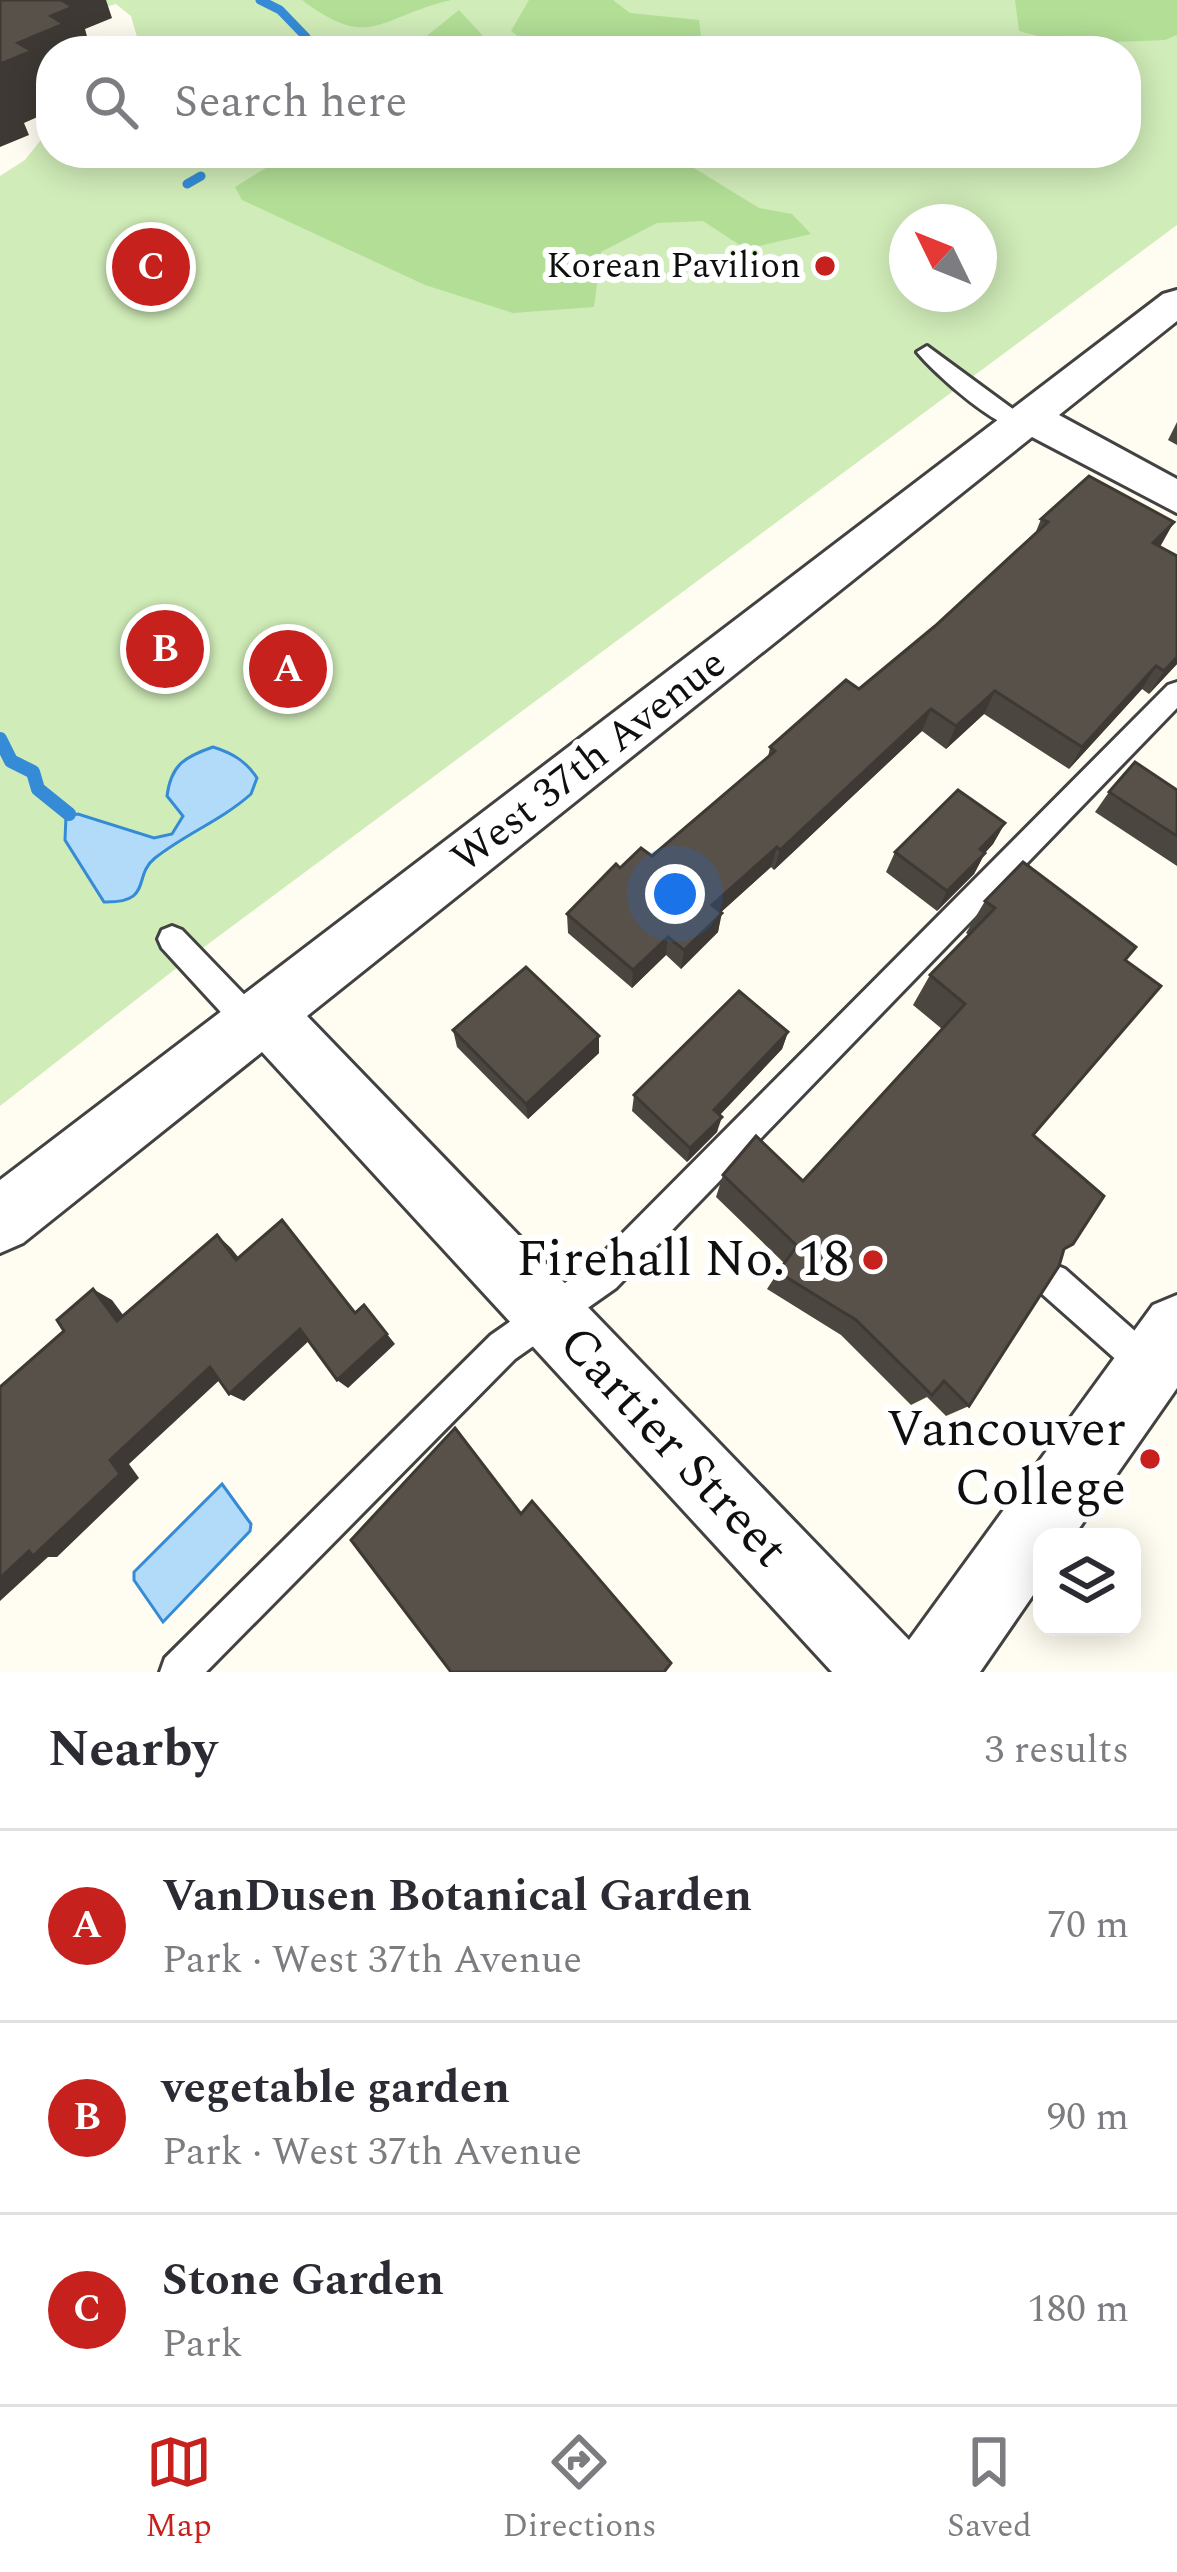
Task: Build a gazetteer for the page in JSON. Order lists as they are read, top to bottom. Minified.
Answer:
{"streets":{"street":["West 37th Avenue","Cartier Street"]},"crossings":[["West 37th Avenue","Cartier Street"]],"places":["Korean Pavilion","Firehall No. 18","Vancouver College"],"north":"top left","page":{"search":"Search here","pins":["C","B","A"],"heading":["Nearby","3 results"],"list":[{"mark":"A","name":"VanDusen Botanical Garden","note":"Park · West 37th Avenue","value":"70 m"},{"mark":"B","name":"vegetable garden","note":"Park · West 37th Avenue","value":"90 m"},{"mark":"C","name":"Stone Garden","note":"Park","value":"180 m"}],"nav":["Map","Directions","Saved"]}}
